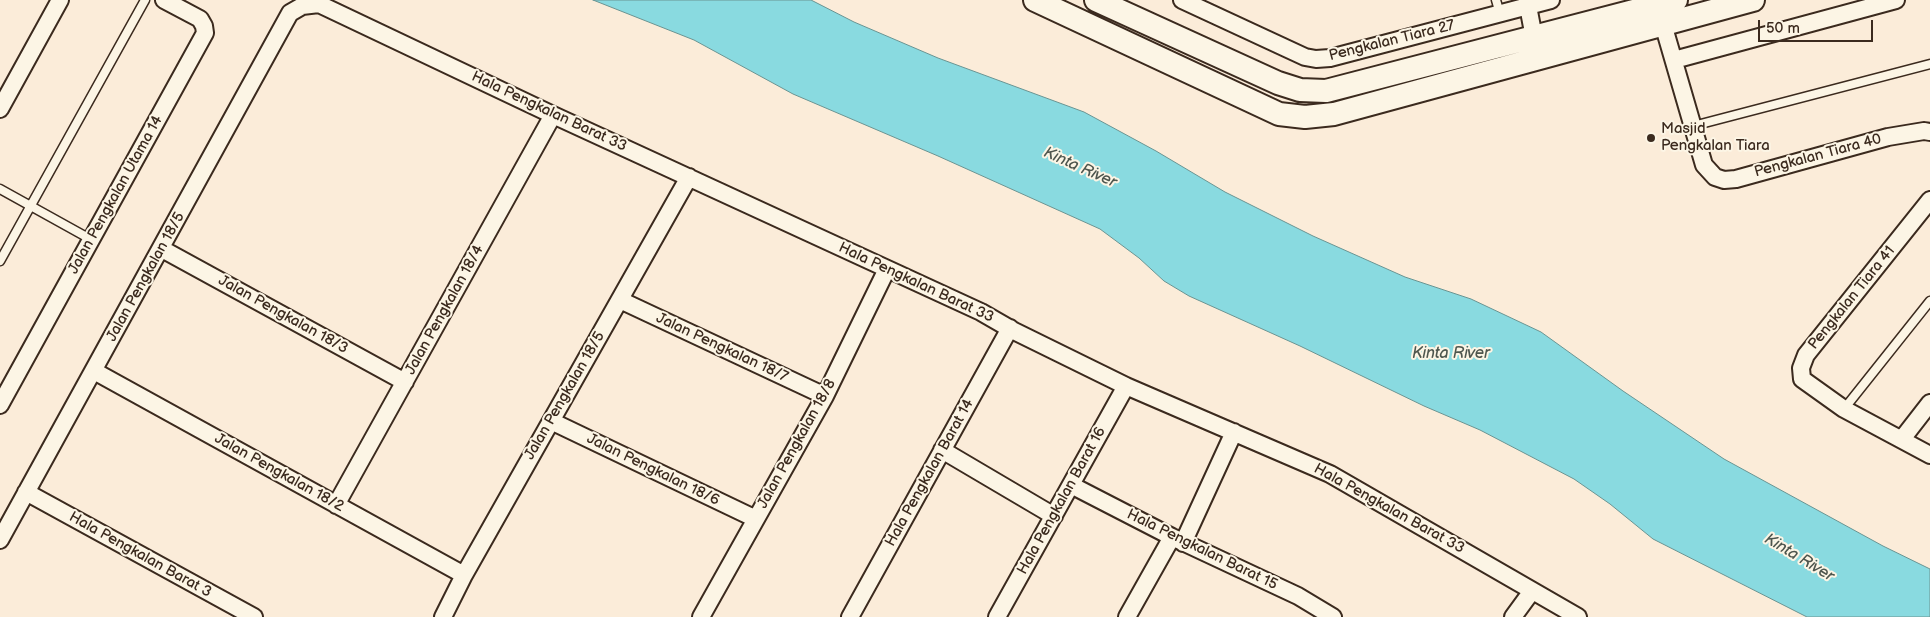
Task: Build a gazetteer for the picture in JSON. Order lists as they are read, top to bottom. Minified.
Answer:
{"streets":{"street":["Pengkalan Tiara 27","Hala Pengkalan Barat 33","Pengkalan Tiara 40","Jalan Pengkalan Utama 14","Jalan Pengkalan 18/5","Pengkalan Tiara 41","Jalan Pengkalan 18/4","Jalan Pengkalan 18/3","Jalan Pengkalan 18/7","Jalan Pengkalan 18/8","Jalan Pengkalan 18/6","Jalan Pengkalan 18/2","Hala Pengkalan Barat 14","Hala Pengkalan Barat 16","Hala Pengkalan Barat 15","Hala Pengkalan Barat 3"]},"crossings":[["Hala Pengkalan Barat 33","Jalan Pengkalan 18/5"],["Hala Pengkalan Barat 33","Jalan Pengkalan 18/4"],["Hala Pengkalan Barat 33","Jalan Pengkalan 18/8"],["Hala Pengkalan Barat 33","Hala Pengkalan Barat 14"],["Hala Pengkalan Barat 33","Hala Pengkalan Barat 16"],["Jalan Pengkalan 18/5","Jalan Pengkalan 18/3"],["Jalan Pengkalan 18/5","Jalan Pengkalan 18/7"],["Jalan Pengkalan 18/5","Jalan Pengkalan 18/6"],["Jalan Pengkalan 18/5","Jalan Pengkalan 18/2"],["Jalan Pengkalan 18/5","Hala Pengkalan Barat 3"],["Jalan Pengkalan 18/4","Jalan Pengkalan 18/3"],["Jalan Pengkalan 18/4","Jalan Pengkalan 18/2"],["Jalan Pengkalan 18/7","Jalan Pengkalan 18/8"],["Jalan Pengkalan 18/8","Jalan Pengkalan 18/6"],["Hala Pengkalan Barat 16","Hala Pengkalan Barat 15"]],"water":["Kinta River"],"places":["Masjid Pengkalan Tiara"],"scale_bar":"50 m"}
